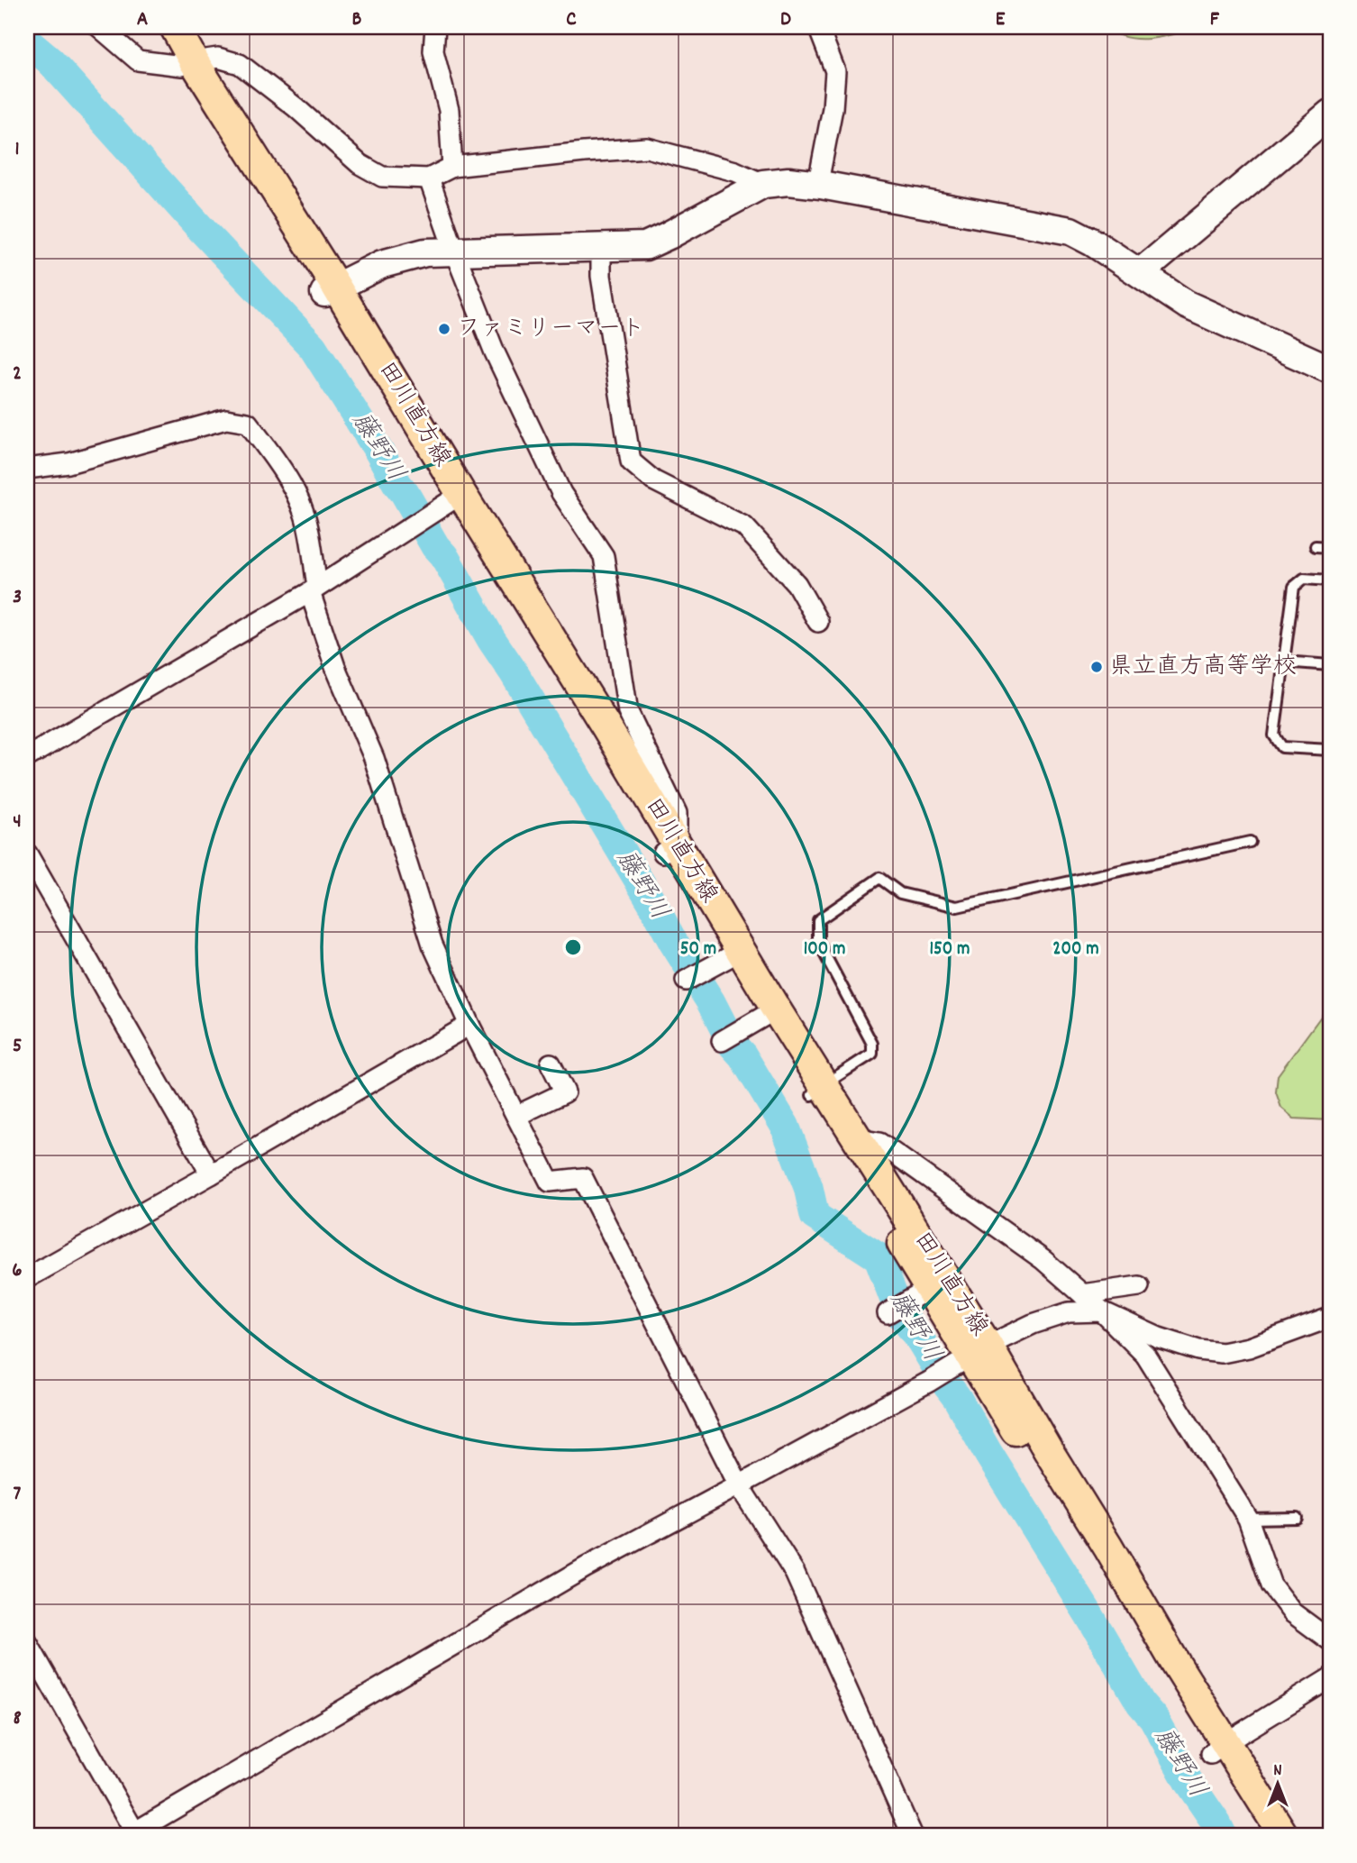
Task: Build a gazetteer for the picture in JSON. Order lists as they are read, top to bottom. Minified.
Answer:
{"streets":{"main road":["田川直方線"]},"water":["藤野川"],"places":["ファミリーマート","県立直方高等学校"],"north":"top","grid":{"columns":["A","B","C","D","E","F"],"rows":["1","2","3","4","5","6","7","8"]},"rings":["50 m","100 m","150 m","200 m"]}
